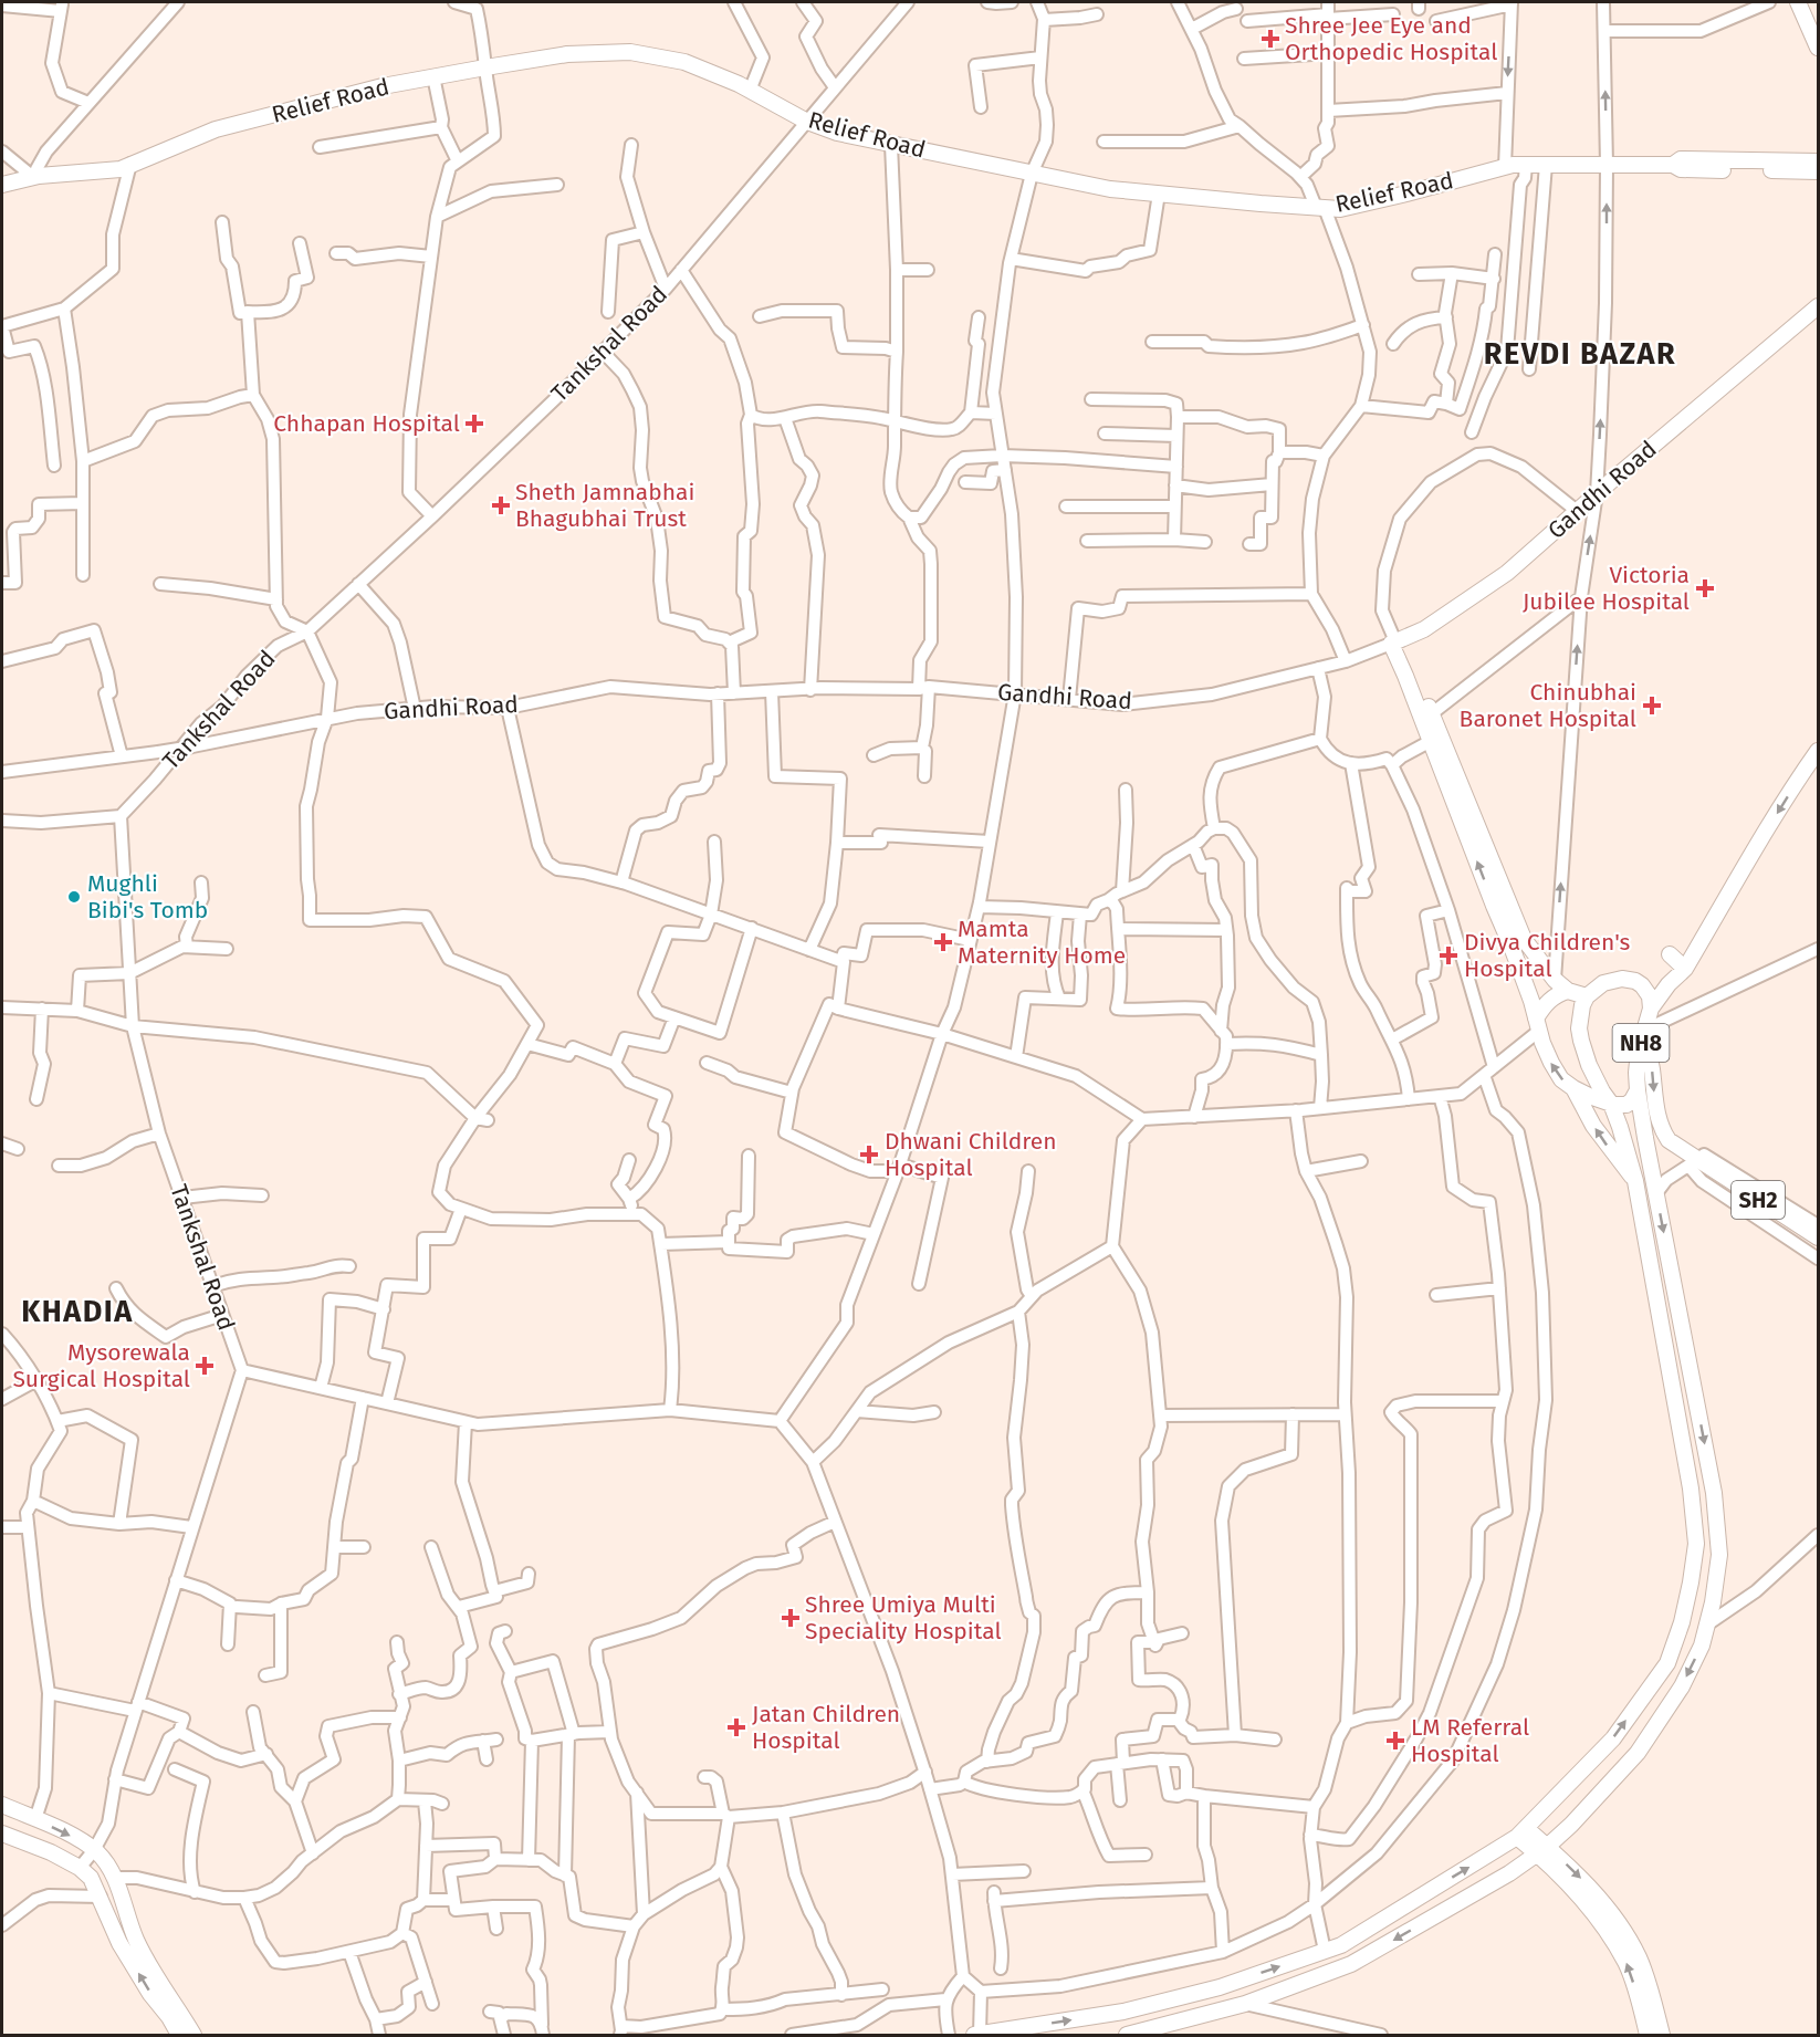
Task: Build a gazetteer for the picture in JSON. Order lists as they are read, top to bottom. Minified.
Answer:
{"streets":{"main road":["Relief Road","Gandhi Road","NH8","SH2"],"street":["Tankshal Road"]},"crossings":[["Relief Road","Tankshal Road"]],"districts":["REVDI BAZAR","KHADIA"],"places":{"health":["Shree Jee Eye and Orthopedic Hospital","Chhapan Hospital","Sheth Jamnabhai Bhagubhai Trust","Victoria Jubilee Hospital","Chinubhai Baronet Hospital","Mamta Maternity Home","Divya Children's Hospital","Dhwani Children Hospital","Mysorewala Surgical Hospital","Shree Umiya Multi Speciality Hospital","Jatan Children Hospital","LM Referral Hospital"],"other":["Mughli Bibi's Tomb"]}}
